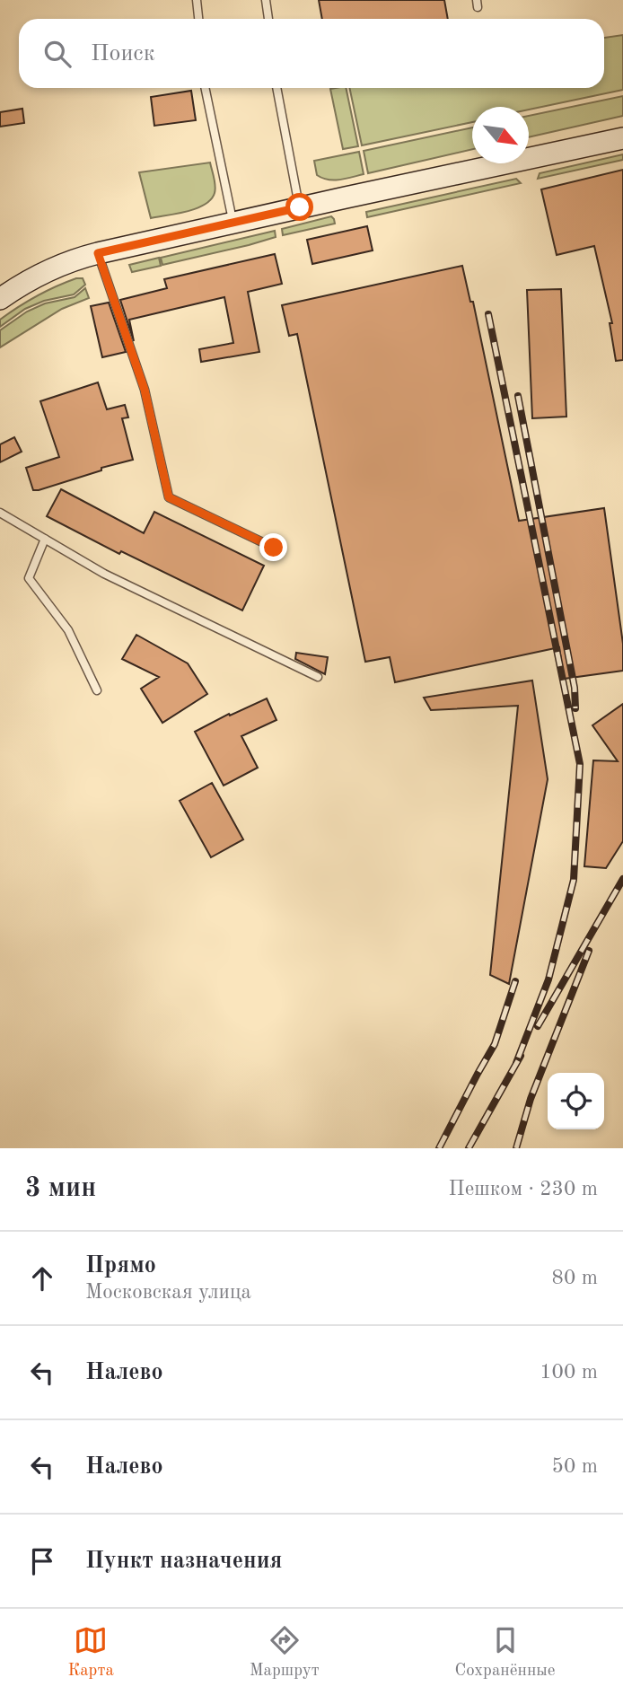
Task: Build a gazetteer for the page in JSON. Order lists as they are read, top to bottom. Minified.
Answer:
{"north":"bottom right","page":{"search":"Поиск","heading":["3 мин","Пешком · 230 m"],"list":[["Прямо","Московская улица","80 m"],["Налево","100 m"],["Налево","50 m"],"Пункт назначения"],"nav":["Карта","Маршрут","Сохранённые"]}}
